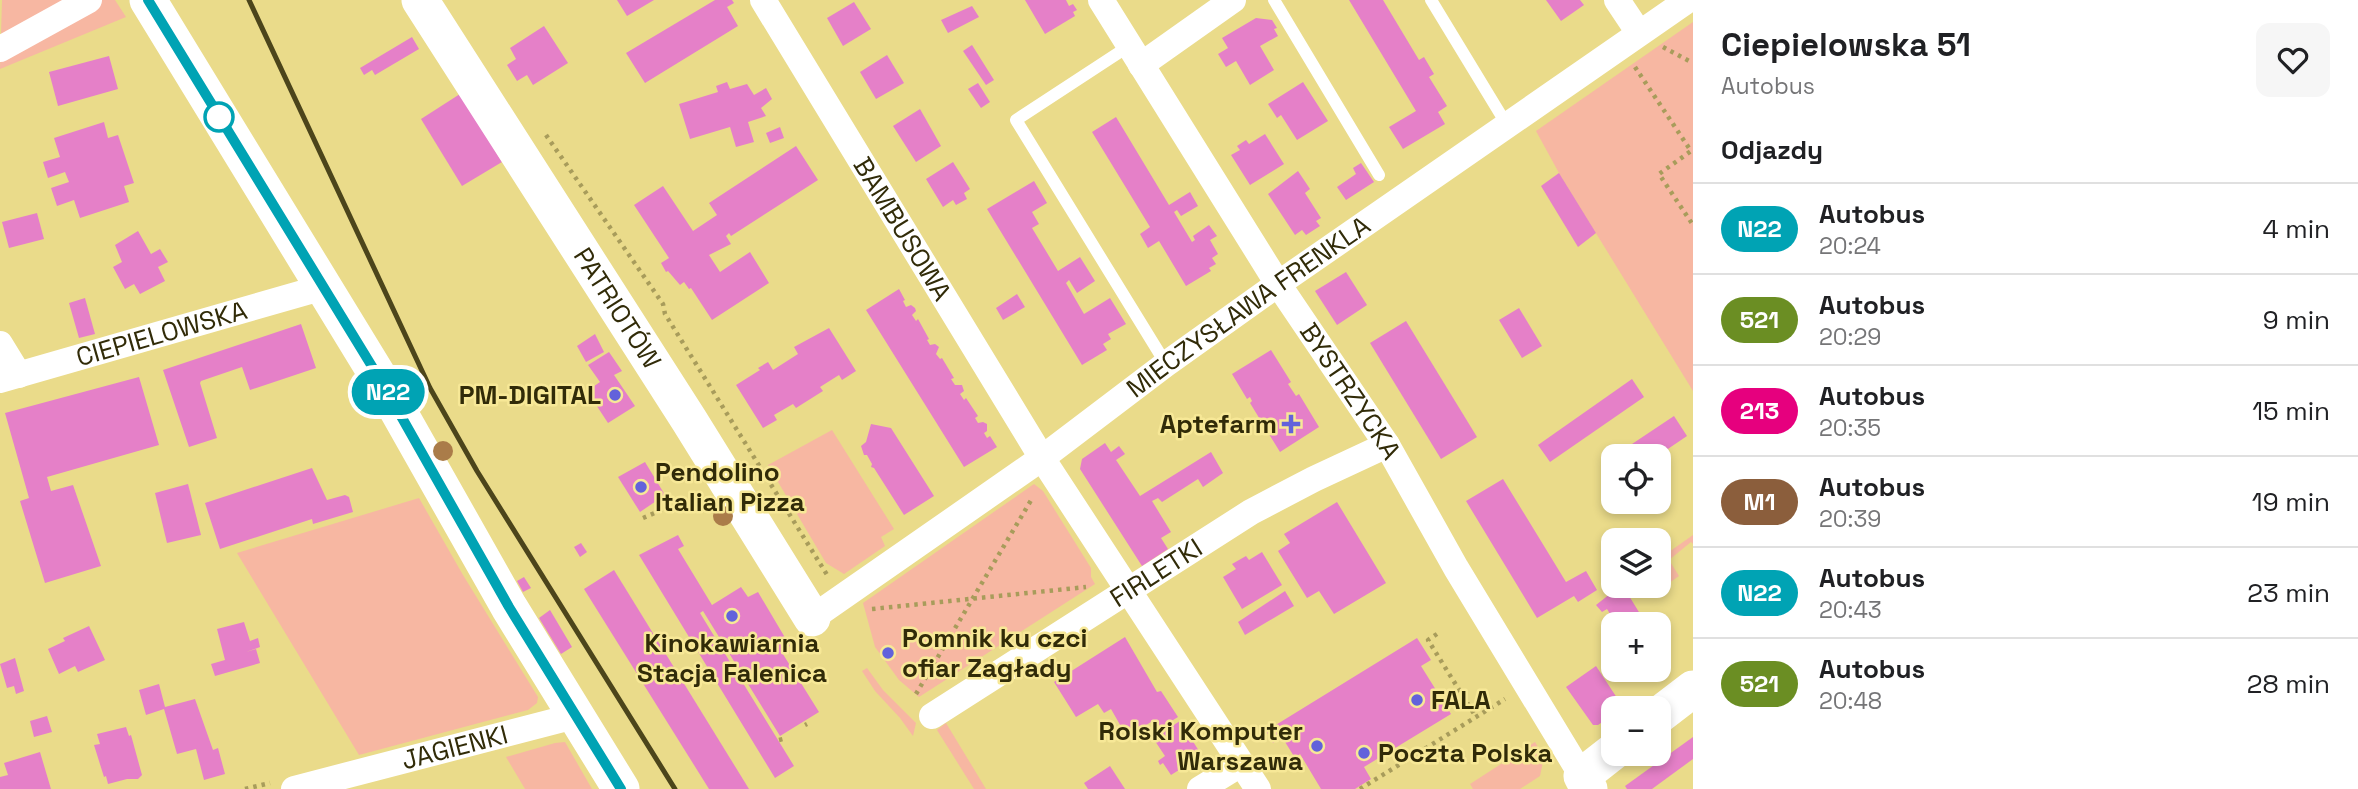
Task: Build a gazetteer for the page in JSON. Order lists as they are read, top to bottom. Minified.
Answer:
{"streets":{"main road":["PATRIOTÓW"],"street":["BAMBUSOWA","MIECZYSŁAWA FRENKLA","CIEPIELOWSKA","BYSTRZYCKA","FIRLETKI","JAGIENKI"]},"crossings":[["BAMBUSOWA","MIECZYSŁAWA FRENKLA"],["BAMBUSOWA","FIRLETKI"],["MIECZYSŁAWA FRENKLA","PATRIOTÓW"],["MIECZYSŁAWA FRENKLA","BYSTRZYCKA"],["BYSTRZYCKA","FIRLETKI"]],"places":{"other":["PM-DIGITAL","Pendolino Italian Pizza","Kinokawiarnia Stacja Falenica","Pomnik ku czci ofiar Zagłady","FALA","Rolski Komputer Warszawa","Poczta Polska"],"health":["Aptefarm"]},"lines":["bus line N22"],"page":{"on_map":"N22","heading":[["Ciepielowska 51","Autobus"],"Odjazdy"],"list":[{"mark":"N22","name":"Autobus","note":"20:24","value":"4 min"},{"mark":"521","name":"Autobus","note":"20:29","value":"9 min"},{"mark":"213","name":"Autobus","note":"20:35","value":"15 min"},{"mark":"M1","name":"Autobus","note":"20:39","value":"19 min"},{"mark":"N22","name":"Autobus","note":"20:43","value":"23 min"},{"mark":"521","name":"Autobus","note":"20:48","value":"28 min"}],"map_buttons":["+","−"]}}
